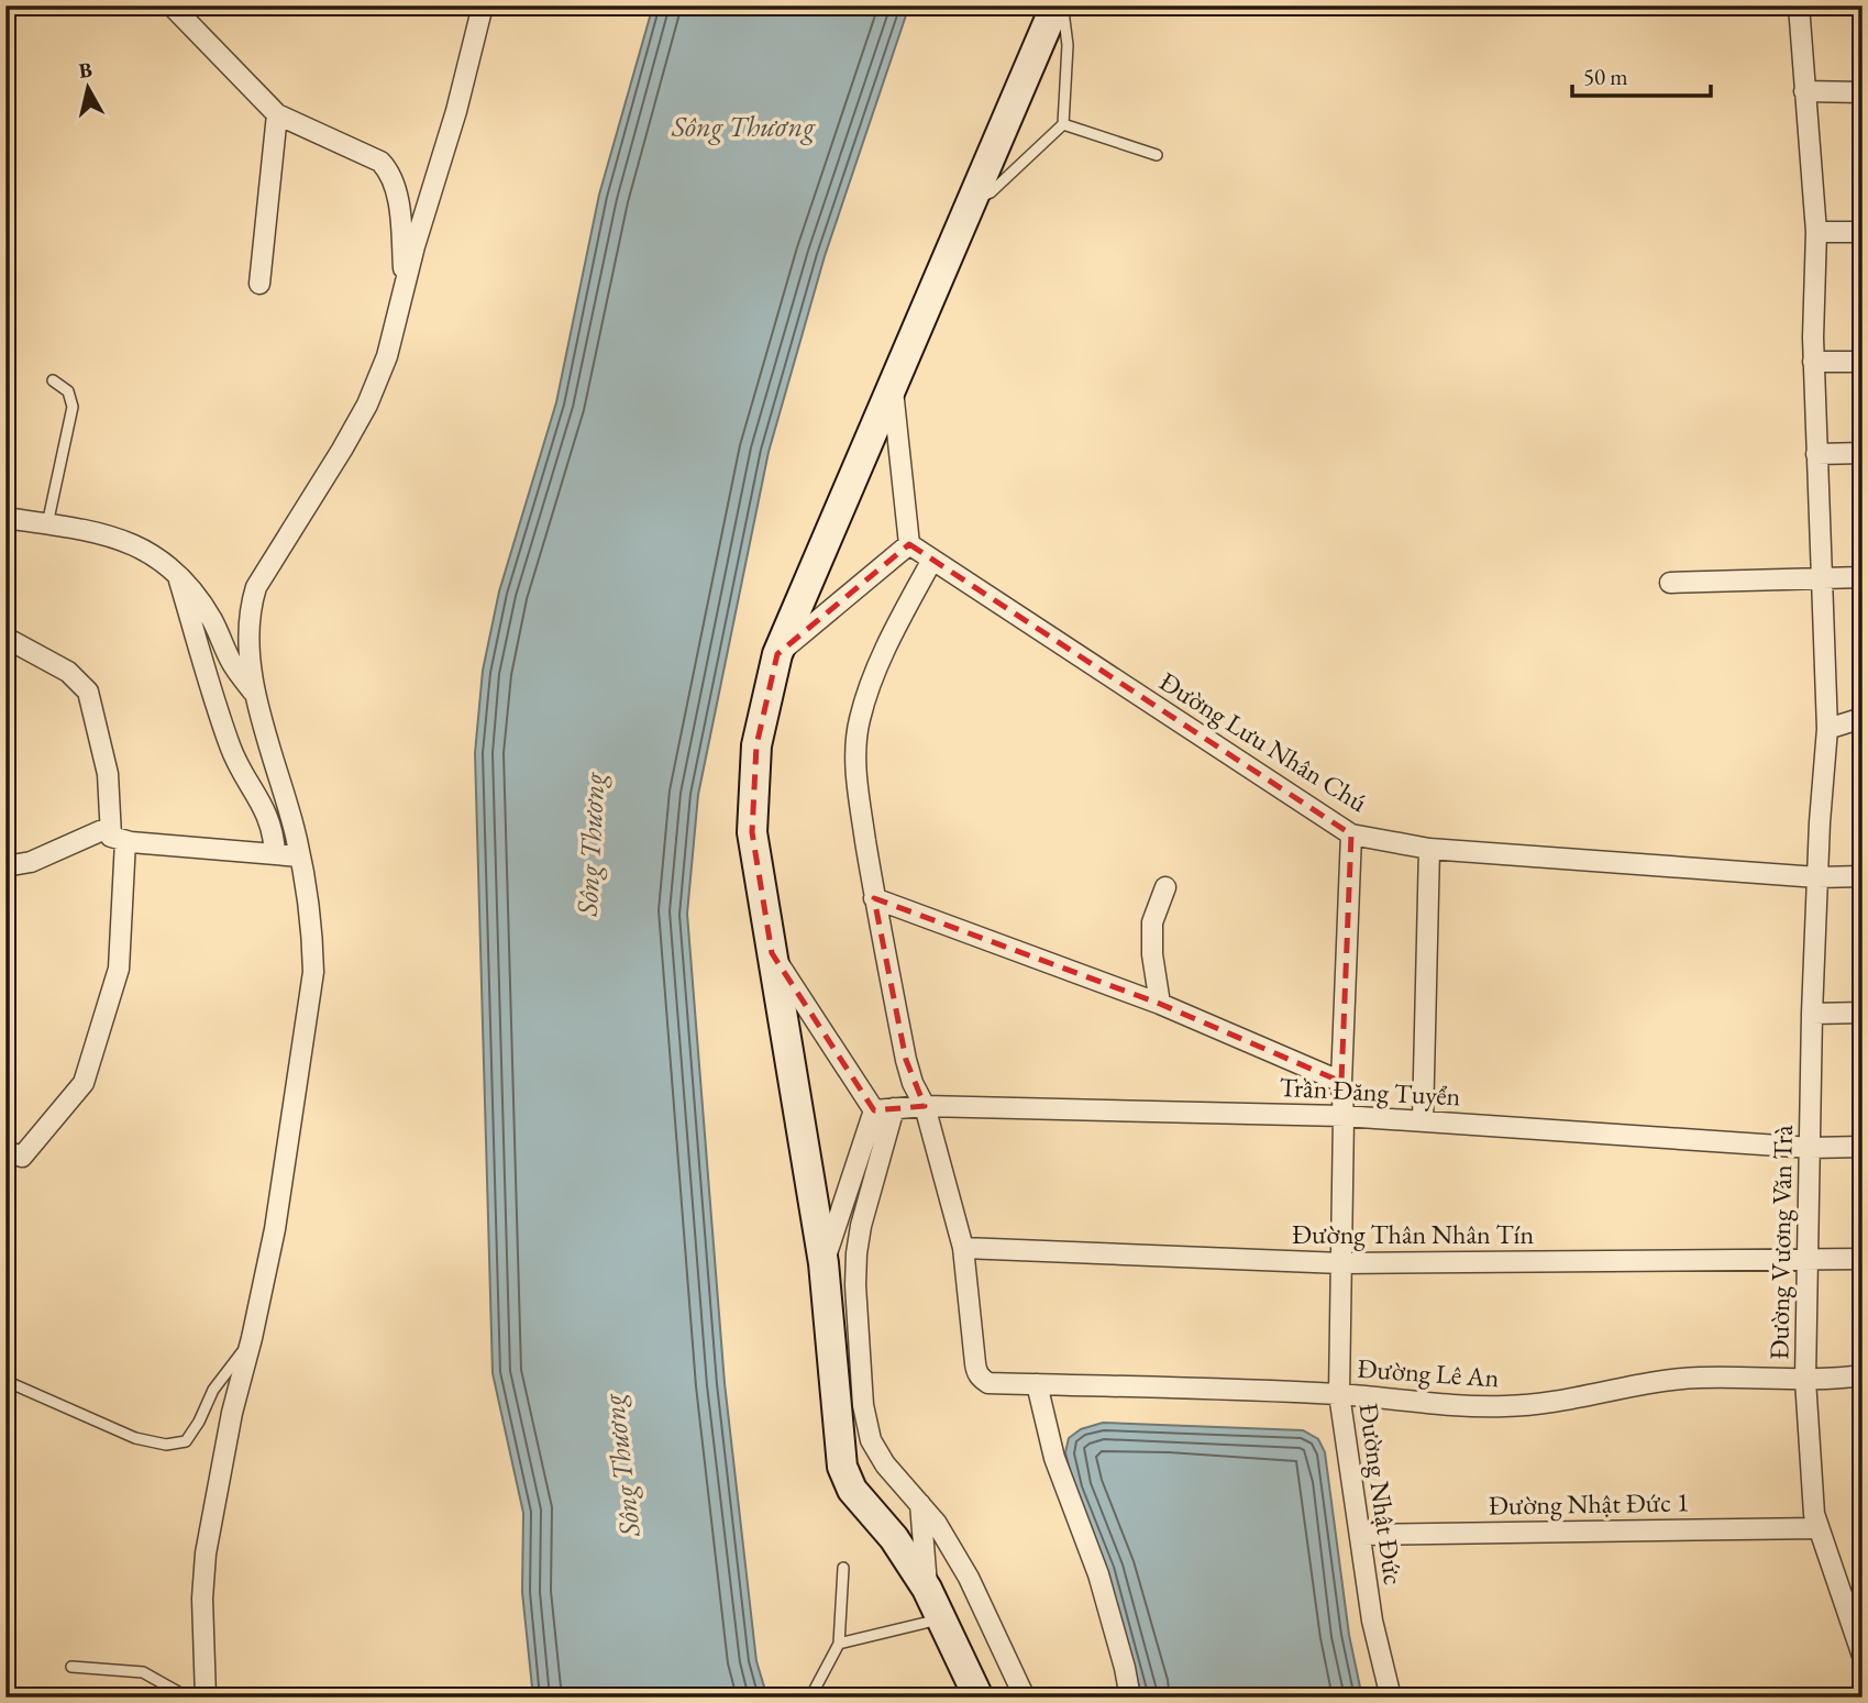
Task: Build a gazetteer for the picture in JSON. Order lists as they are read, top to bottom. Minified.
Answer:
{"streets":{"street":["Đường Lưu Nhân Chú","Trần Đăng Tuyển","Đường Thân Nhân Tín","Đường Vương Văn Trà","Đường Lê An","Đường Nhật Đức","Đường Nhật Đức 1"]},"crossings":[["Đường Lưu Nhân Chú","Đường Vương Văn Trà"],["Đường Lưu Nhân Chú","Đường Nhật Đức"],["Trần Đăng Tuyển","Đường Vương Văn Trà"],["Trần Đăng Tuyển","Đường Nhật Đức"],["Đường Thân Nhân Tín","Đường Vương Văn Trà"],["Đường Thân Nhân Tín","Đường Lê An"],["Đường Thân Nhân Tín","Đường Nhật Đức"],["Đường Vương Văn Trà","Đường Lê An"],["Đường Vương Văn Trà","Đường Nhật Đức 1"],["Đường Lê An","Đường Nhật Đức"],["Đường Nhật Đức","Đường Nhật Đức 1"]],"water":["Sông Thương"],"scale_bar":"50 m","north":"top"}
